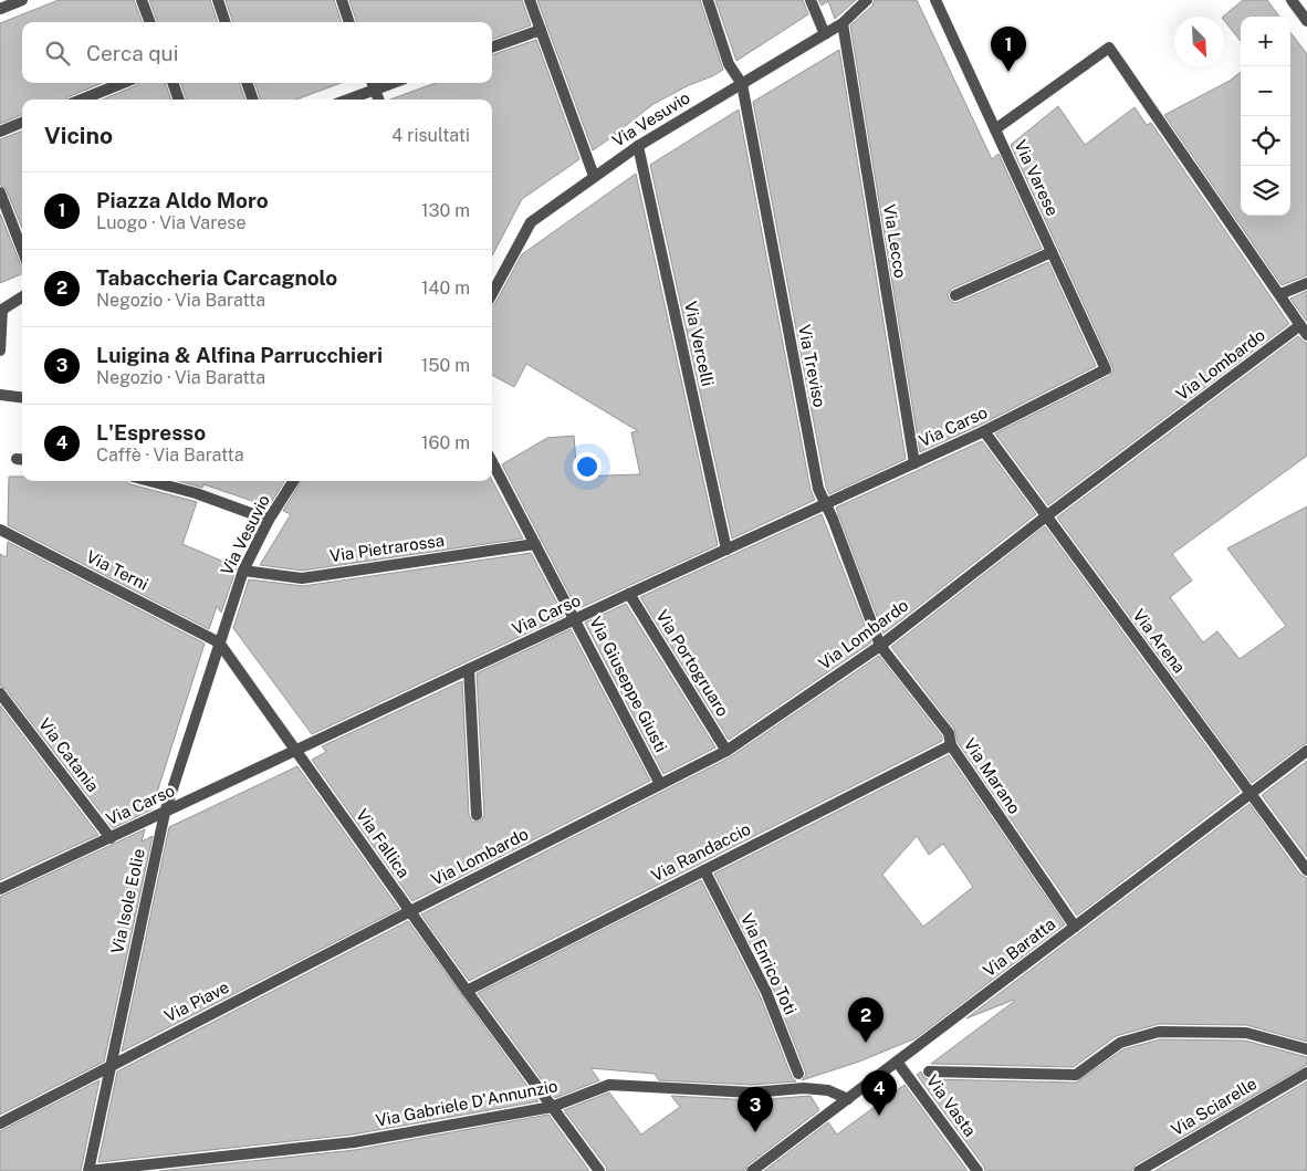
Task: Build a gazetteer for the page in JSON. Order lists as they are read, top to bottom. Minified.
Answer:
{"streets":{"street":["Via Vesuvio","Via Varese","Via Lecco","Via Vercelli","Via Lombardo","Via Treviso","Via Carso","Via Pietrarossa","Via Terni","Via Arena","Via Portogruaro","Via Giuseppe Giusti","Via Catania","Via Marano","Via Fallica","Via Randaccio","Via Isole Eolie","Via Baratta","Via Enrico Toti","Via Piave","Via Gabriele D'Annunzio","Via Vasta","Via Sciarelle"]},"crossings":[["Via Vesuvio","Via Lecco"],["Via Vesuvio","Via Vercelli"],["Via Vesuvio","Via Treviso"],["Via Vesuvio","Via Pietrarossa"],["Via Vesuvio","Via Terni"],["Via Vesuvio","Via Fallica"],["Via Vesuvio","Via Isole Eolie"],["Via Varese","Via Carso"],["Via Lecco","Via Carso"],["Via Vercelli","Via Carso"],["Via Lombardo","Via Treviso"],["Via Lombardo","Via Arena"],["Via Lombardo","Via Portogruaro"],["Via Lombardo","Via Giuseppe Giusti"],["Via Lombardo","Via Marano"],["Via Lombardo","Via Fallica"],["Via Lombardo","Via Piave"],["Via Treviso","Via Carso"],["Via Treviso","Via Marano"],["Via Carso","Via Arena"],["Via Carso","Via Portogruaro"],["Via Carso","Via Giuseppe Giusti"],["Via Carso","Via Catania"],["Via Carso","Via Fallica"],["Via Carso","Via Isole Eolie"],["Via Pietrarossa","Via Giuseppe Giusti"],["Via Terni","Via Fallica"],["Via Terni","Via Isole Eolie"],["Via Arena","Via Baratta"],["Via Marano","Via Randaccio"],["Via Marano","Via Baratta"],["Via Fallica","Via Randaccio"],["Via Fallica","Via Isole Eolie"],["Via Fallica","Via Piave"],["Via Fallica","Via Gabriele D'Annunzio"],["Via Randaccio","Via Enrico Toti"],["Via Isole Eolie","Via Piave"],["Via Isole Eolie","Via Gabriele D'Annunzio"],["Via Baratta","Via Gabriele D'Annunzio"],["Via Baratta","Via Vasta"]],"north":"bottom right","page":{"map_buttons":["+","−"],"search":"Cerca qui","pins":["1","2","4","3"],"heading":["Vicino","4 risultati"],"list":[{"mark":"1","name":"Piazza Aldo Moro","note":"Luogo · Via Varese","value":"130 m"},{"mark":"2","name":"Tabaccheria Carcagnolo","note":"Negozio · Via Baratta","value":"140 m"},{"mark":"3","name":"Luigina & Alfina Parrucchieri","note":"Negozio · Via Baratta","value":"150 m"},{"mark":"4","name":"L'Espresso","note":"Caffè · Via Baratta","value":"160 m"}]}}
